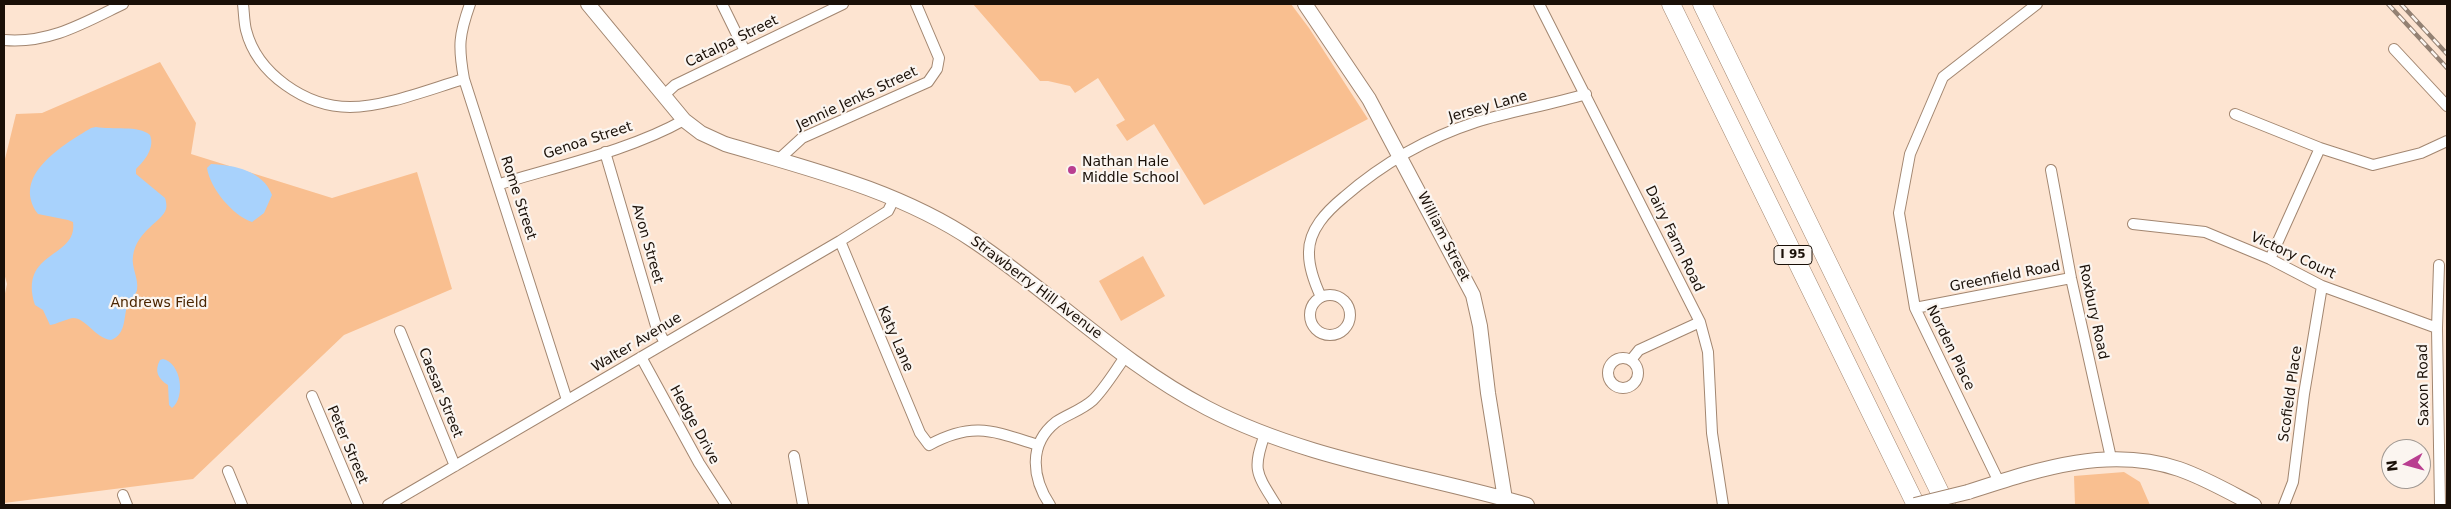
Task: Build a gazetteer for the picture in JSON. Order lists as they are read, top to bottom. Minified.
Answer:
{"streets":{"highway":["I 95"],"main road":["William Street","Strawberry Hill Avenue"],"street":["Catalpa Street","Jennie Jenks Street","Jersey Lane","Genoa Street","Rome Street","Dairy Farm Road","Avon Street","Victory Court","Greenfield Road","Roxbury Road","Katy Lane","Walter Avenue","Norden Place","Saxon Road","Caesar Street","Scofield Place","Hedge Drive","Peter Street"]},"crossings":[["Catalpa Street","Strawberry Hill Avenue"],["Jennie Jenks Street","Strawberry Hill Avenue"],["Jersey Lane","William Street"],["Jersey Lane","Dairy Farm Road"],["Genoa Street","Rome Street"],["Genoa Street","Avon Street"],["Genoa Street","Strawberry Hill Avenue"],["Rome Street","Walter Avenue"],["William Street","Strawberry Hill Avenue"],["Avon Street","Walter Avenue"],["Victory Court","Saxon Road"],["Victory Court","Scofield Place"],["Greenfield Road","Roxbury Road"],["Greenfield Road","Norden Place"],["Strawberry Hill Avenue","Walter Avenue"],["Katy Lane","Walter Avenue"],["Walter Avenue","Caesar Street"],["Walter Avenue","Hedge Drive"]],"parks":["Andrews Field"],"places":["Nathan Hale Middle School"],"north":"left"}
